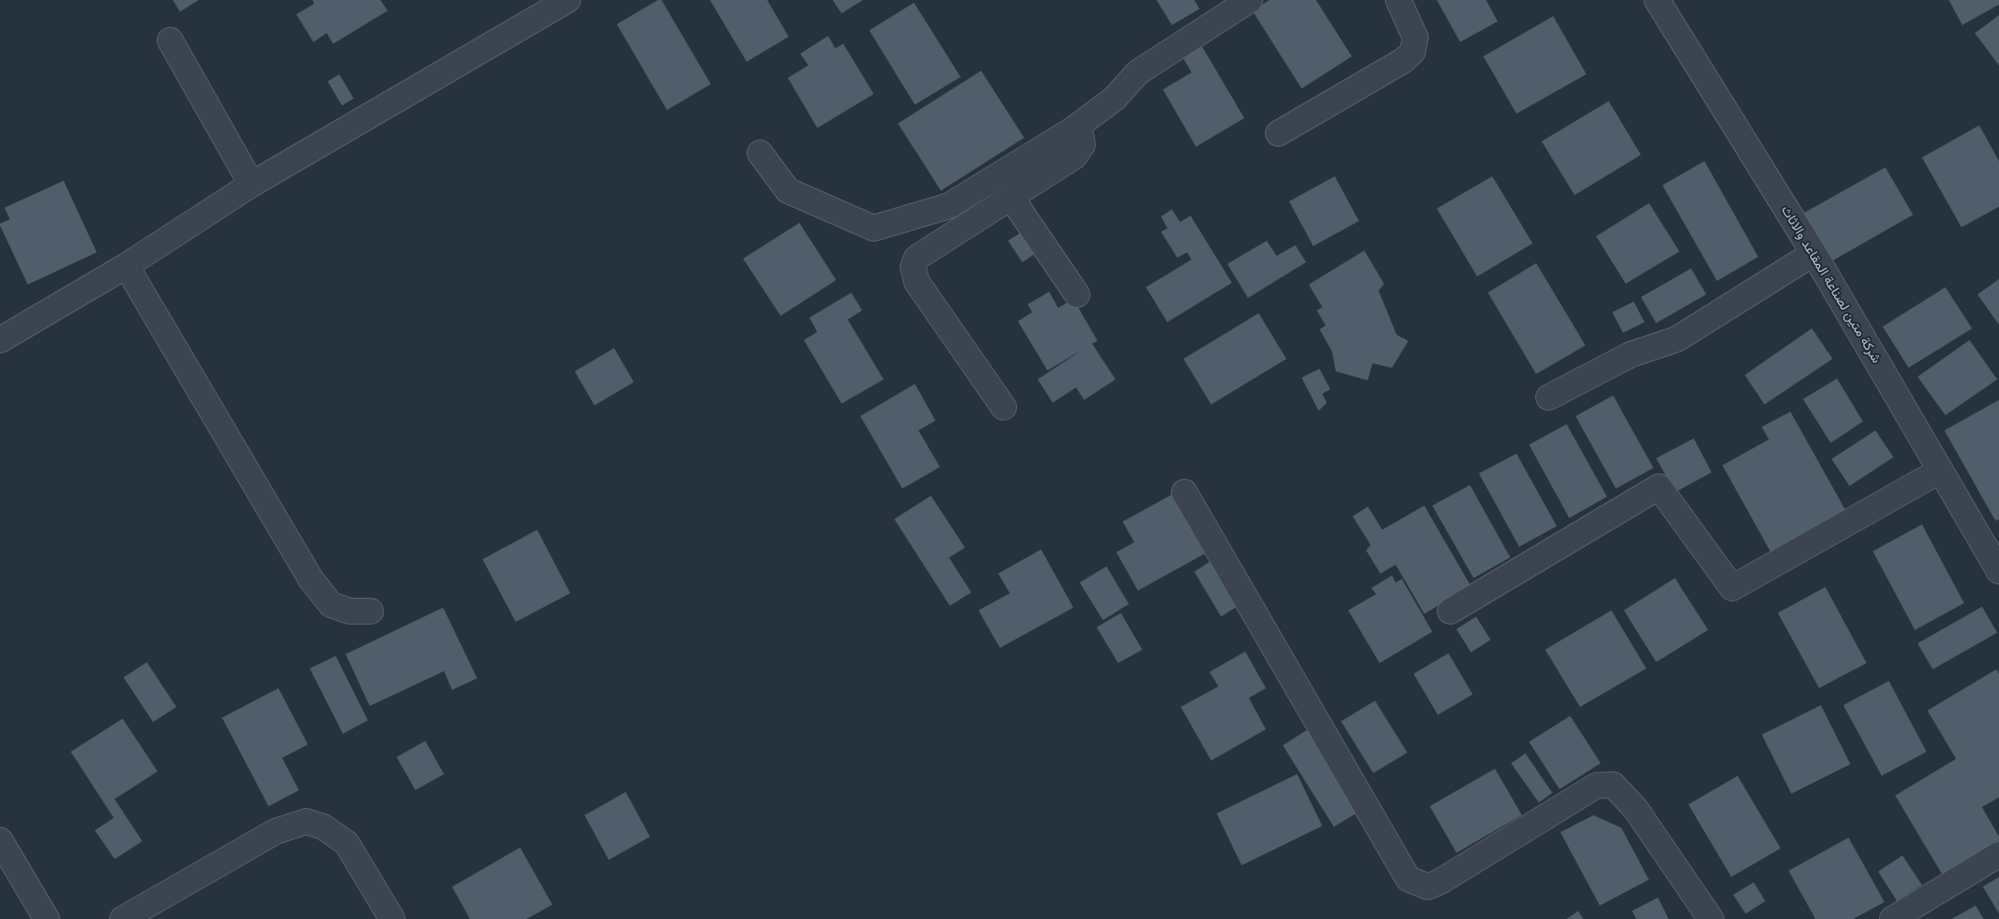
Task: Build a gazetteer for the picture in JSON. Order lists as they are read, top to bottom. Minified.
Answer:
{"streets":{"street":["شركة متين لصناعة المقاعد والاثاث"]}}
